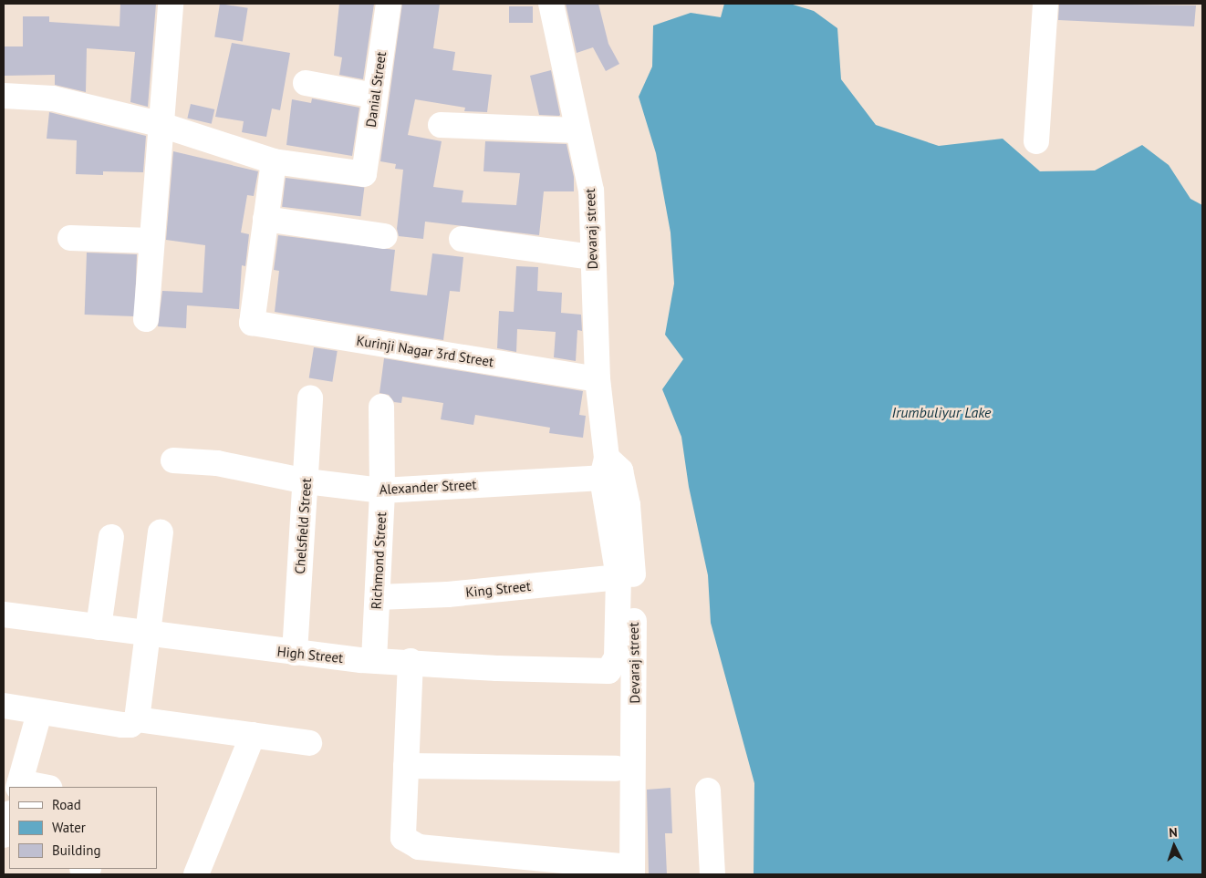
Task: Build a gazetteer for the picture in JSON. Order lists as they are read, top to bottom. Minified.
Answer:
{"streets":{"street":["Danial Street","Devaraj street","Kurinji Nagar 3rd Street","Alexander Street","Chelsfield Street","Richmond Street","King Street","High Street"]},"crossings":[["Devaraj street","Kurinji Nagar 3rd Street"],["Devaraj street","Alexander Street"],["Devaraj street","King Street"],["Devaraj street","High Street"],["Alexander Street","Chelsfield Street"],["Alexander Street","Richmond Street"],["Chelsfield Street","High Street"],["Richmond Street","King Street"],["Richmond Street","High Street"]],"water":["Irumbuliyur Lake"],"legend":["Road","Water","Building"],"north":"top"}
